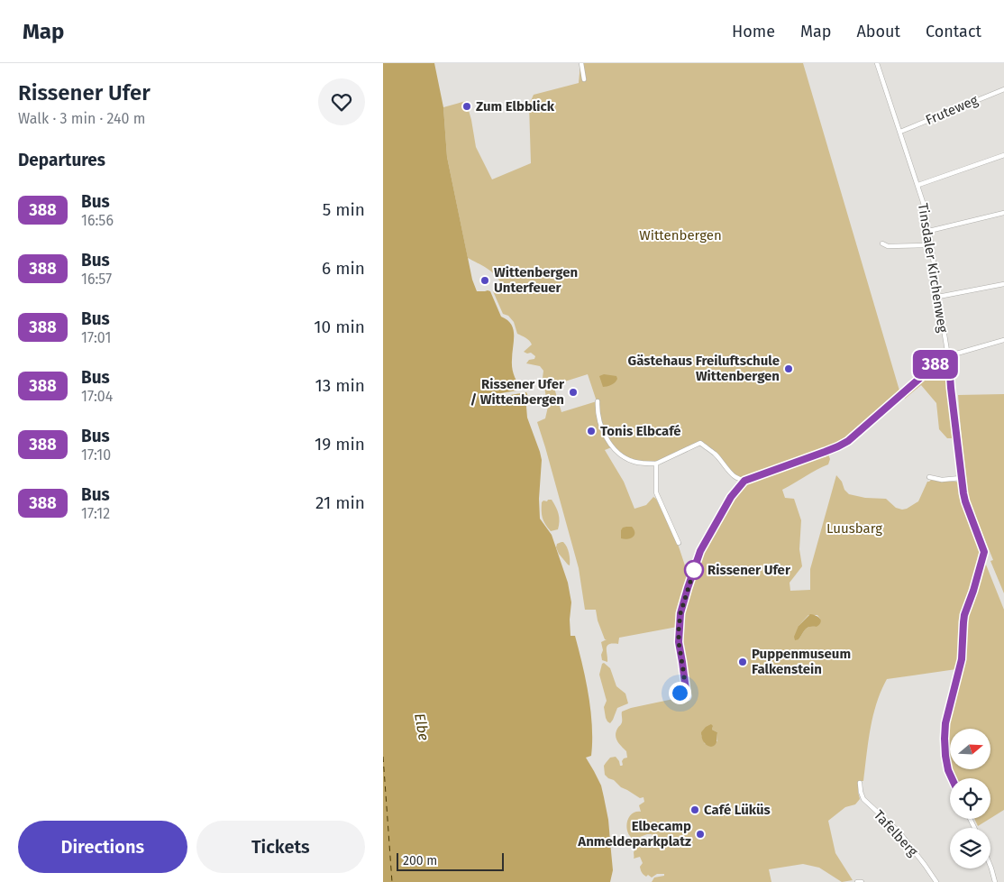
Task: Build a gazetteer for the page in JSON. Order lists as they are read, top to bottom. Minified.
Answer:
{"streets":{"street":["Fruteweg","Tinsdaler Kirchenweg","Tafelberg"]},"crossings":[["Fruteweg","Tinsdaler Kirchenweg"]],"water":["Elbe"],"parks":["Wittenbergen","Luusbarg"],"places":["Zum Elbblick","Wittenbergen Unterfeuer","Gästehaus Freiluftschule Wittenbergen","Rissener Ufer / Wittenbergen","Tonis Elbcafé","Rissener Ufer","Puppenmuseum Falkenstein","Café Lüküs","Elbecamp Anmeldeparkplatz"],"lines":["bus line 388"],"scale_bar":"200 m","north":"right","page":{"header":"Map","nav":["Home","Map","About","Contact"],"heading":[["Rissener Ufer","Walk · 3 min · 240 m"],"Departures"],"on_map":"388","list":[{"mark":"388","name":"Bus","note":"16:56","value":"5 min"},{"mark":"388","name":"Bus","note":"16:57","value":"6 min"},{"mark":"388","name":"Bus","note":"17:01","value":"10 min"},{"mark":"388","name":"Bus","note":"17:04","value":"13 min"},{"mark":"388","name":"Bus","note":"17:10","value":"19 min"},{"mark":"388","name":"Bus","note":"17:12","value":"21 min"}],"buttons":["Directions","Tickets"],"scale":"200 m"}}
